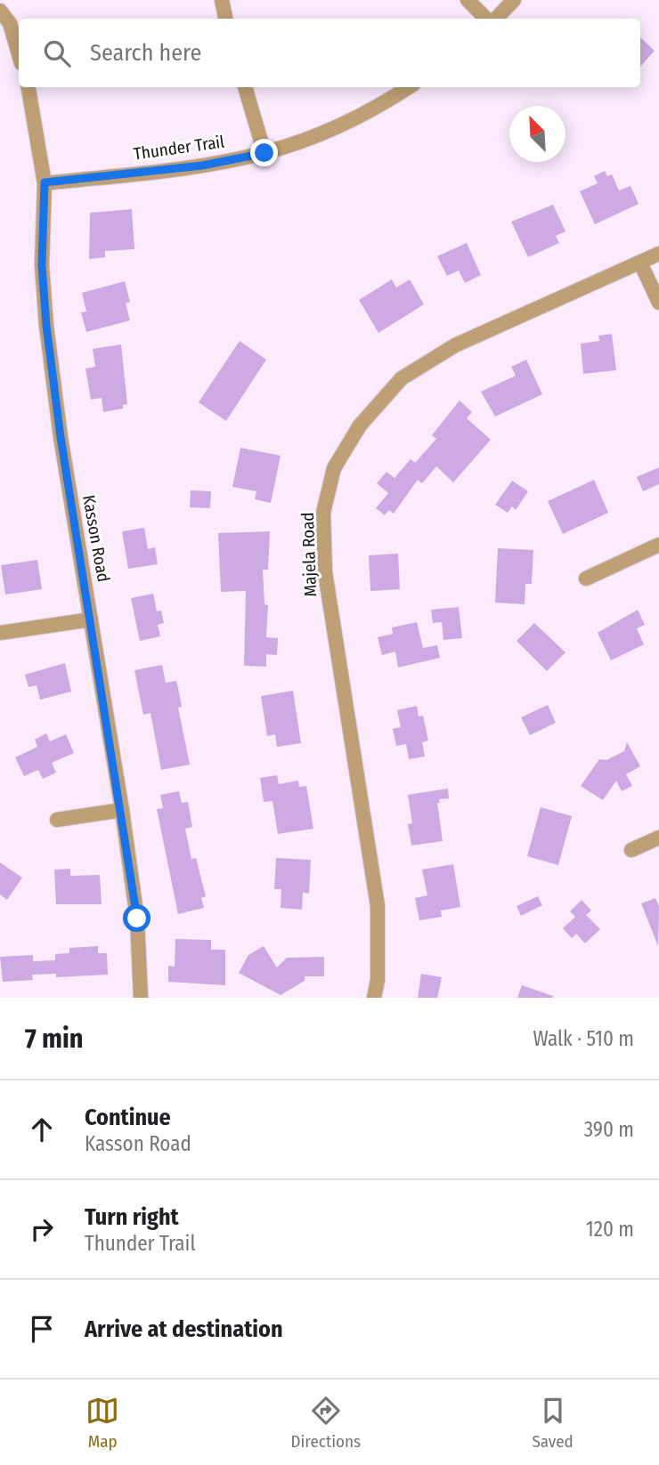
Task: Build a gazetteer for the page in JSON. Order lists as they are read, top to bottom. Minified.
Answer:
{"streets":{"street":["Thunder Trail","Kasson Road","Majela Road"]},"crossings":[["Thunder Trail","Kasson Road"]],"north":"top left","page":{"search":"Search here","heading":["7 min","Walk · 510 m"],"list":[["Continue","Kasson Road","390 m"],["Turn right","Thunder Trail","120 m"],"Arrive at destination"],"nav":["Map","Directions","Saved"]}}
